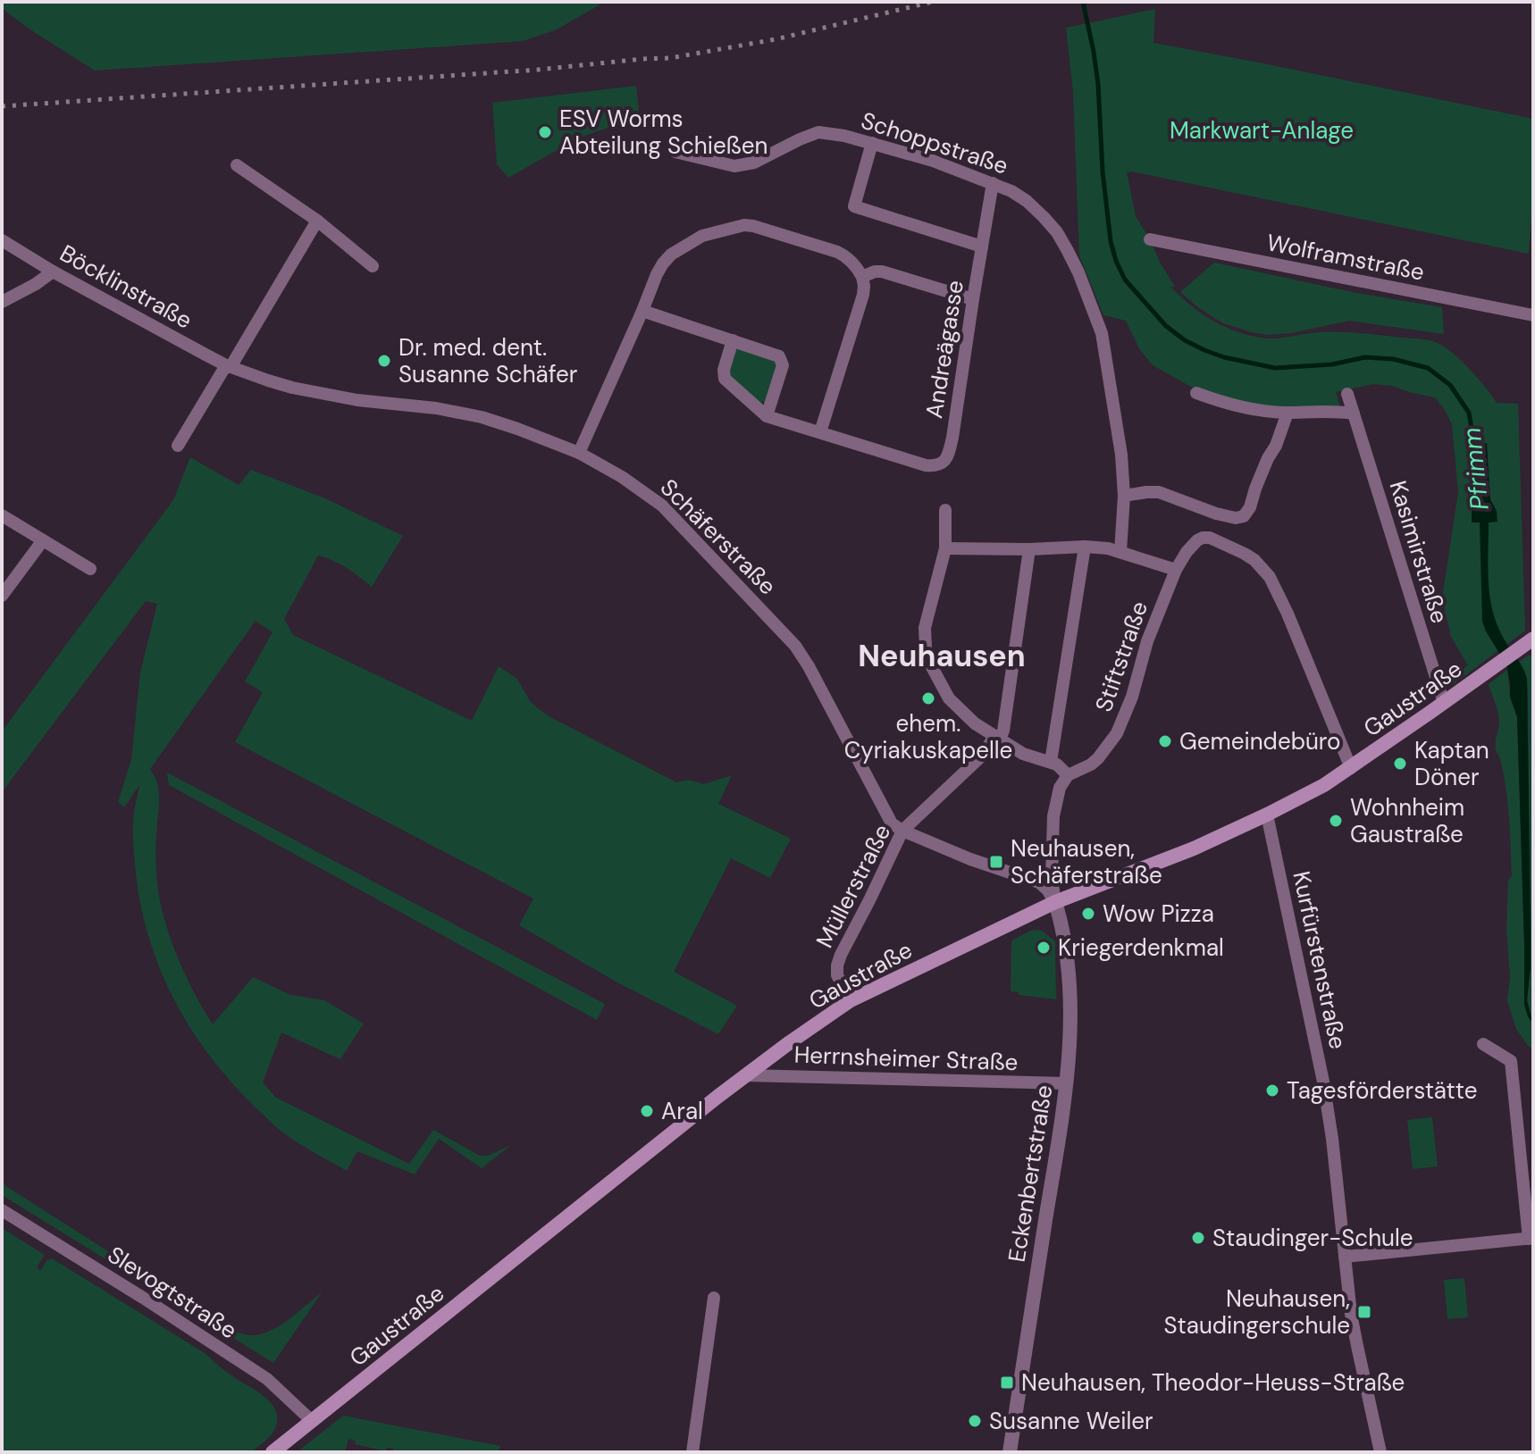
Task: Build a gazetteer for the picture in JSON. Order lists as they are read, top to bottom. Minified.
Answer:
{"streets":{"main road":["Gaustraße"],"street":["Schoppstraße","Wolframstraße","Böcklinstraße","Andreägasse","Schäferstraße","Kasimirstraße","Stiftstraße","Müllerstraße","Kurfürstenstraße","Herrnsheimer Straße","Eckenbertstraße","Slevogtstraße"]},"crossings":[["Schoppstraße","Andreägasse"],["Böcklinstraße","Schäferstraße"],["Schäferstraße","Gaustraße"],["Schäferstraße","Müllerstraße"],["Schäferstraße","Eckenbertstraße"],["Kasimirstraße","Gaustraße"],["Stiftstraße","Gaustraße"],["Gaustraße","Müllerstraße"],["Gaustraße","Kurfürstenstraße"],["Gaustraße","Herrnsheimer Straße"],["Gaustraße","Eckenbertstraße"],["Gaustraße","Slevogtstraße"],["Herrnsheimer Straße","Eckenbertstraße"]],"districts":["Neuhausen"],"water":["Pfrimm"],"parks":["Markwart-Anlage"],"places":{"other":["ESV Worms Abteilung Schießen","Dr. med. dent. Susanne Schäfer","ehem. Cyriakuskapelle","Gemeindebüro","Kaptan Döner","Wohnheim Gaustraße","Wow Pizza","Kriegerdenkmal","Tagesförderstätte","Aral","Staudinger-Schule","Susanne Weiler"],"transit":["Neuhausen, Schäferstraße","Neuhausen, Staudingerschule","Neuhausen, Theodor-Heuss-Straße"]}}
